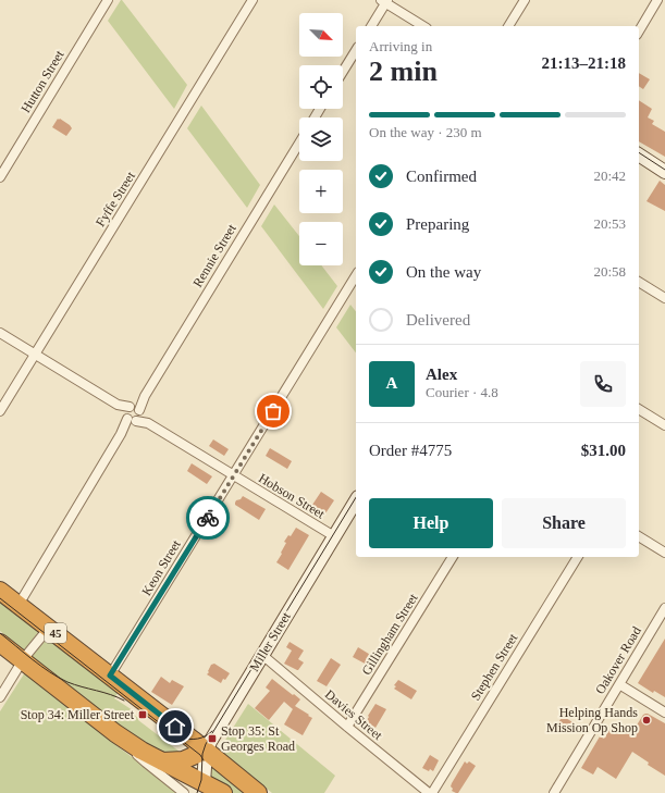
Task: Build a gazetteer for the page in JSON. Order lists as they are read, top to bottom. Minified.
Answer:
{"streets":{"highway":["45"],"street":["Hutton Street","Fyffe Street","Rennie Street","Hobson Street","Keon Street","Gillingham Street","Miller Street","Oakover Road","Stephen Street","Davies Street"]},"crossings":[["Fyffe Street","Hobson Street"],["Rennie Street","Hobson Street"],["Rennie Street","45"],["Hobson Street","Keon Street"],["Hobson Street","Miller Street"],["Keon Street","45"],["45","Miller Street"],["Gillingham Street","Davies Street"],["Miller Street","Davies Street"]],"places":{"transit":["Stop 34: Miller Street","Stop 35: St Georges Road"],"other":["Helping Hands Mission Op Shop"]},"north":"bottom right","page":{"map_buttons":["+","−"],"heading":["2 min","Arriving in","21:13–21:18"],"panel":["Alex","Courier · 4.8","Order #4775","$31.00"],"bar":"On the way · 230 m","list":[["Confirmed","20:42"],["Preparing","20:53"],["On the way","20:58"],"Delivered"],"round":"A","buttons":["Help","Share"]}}
